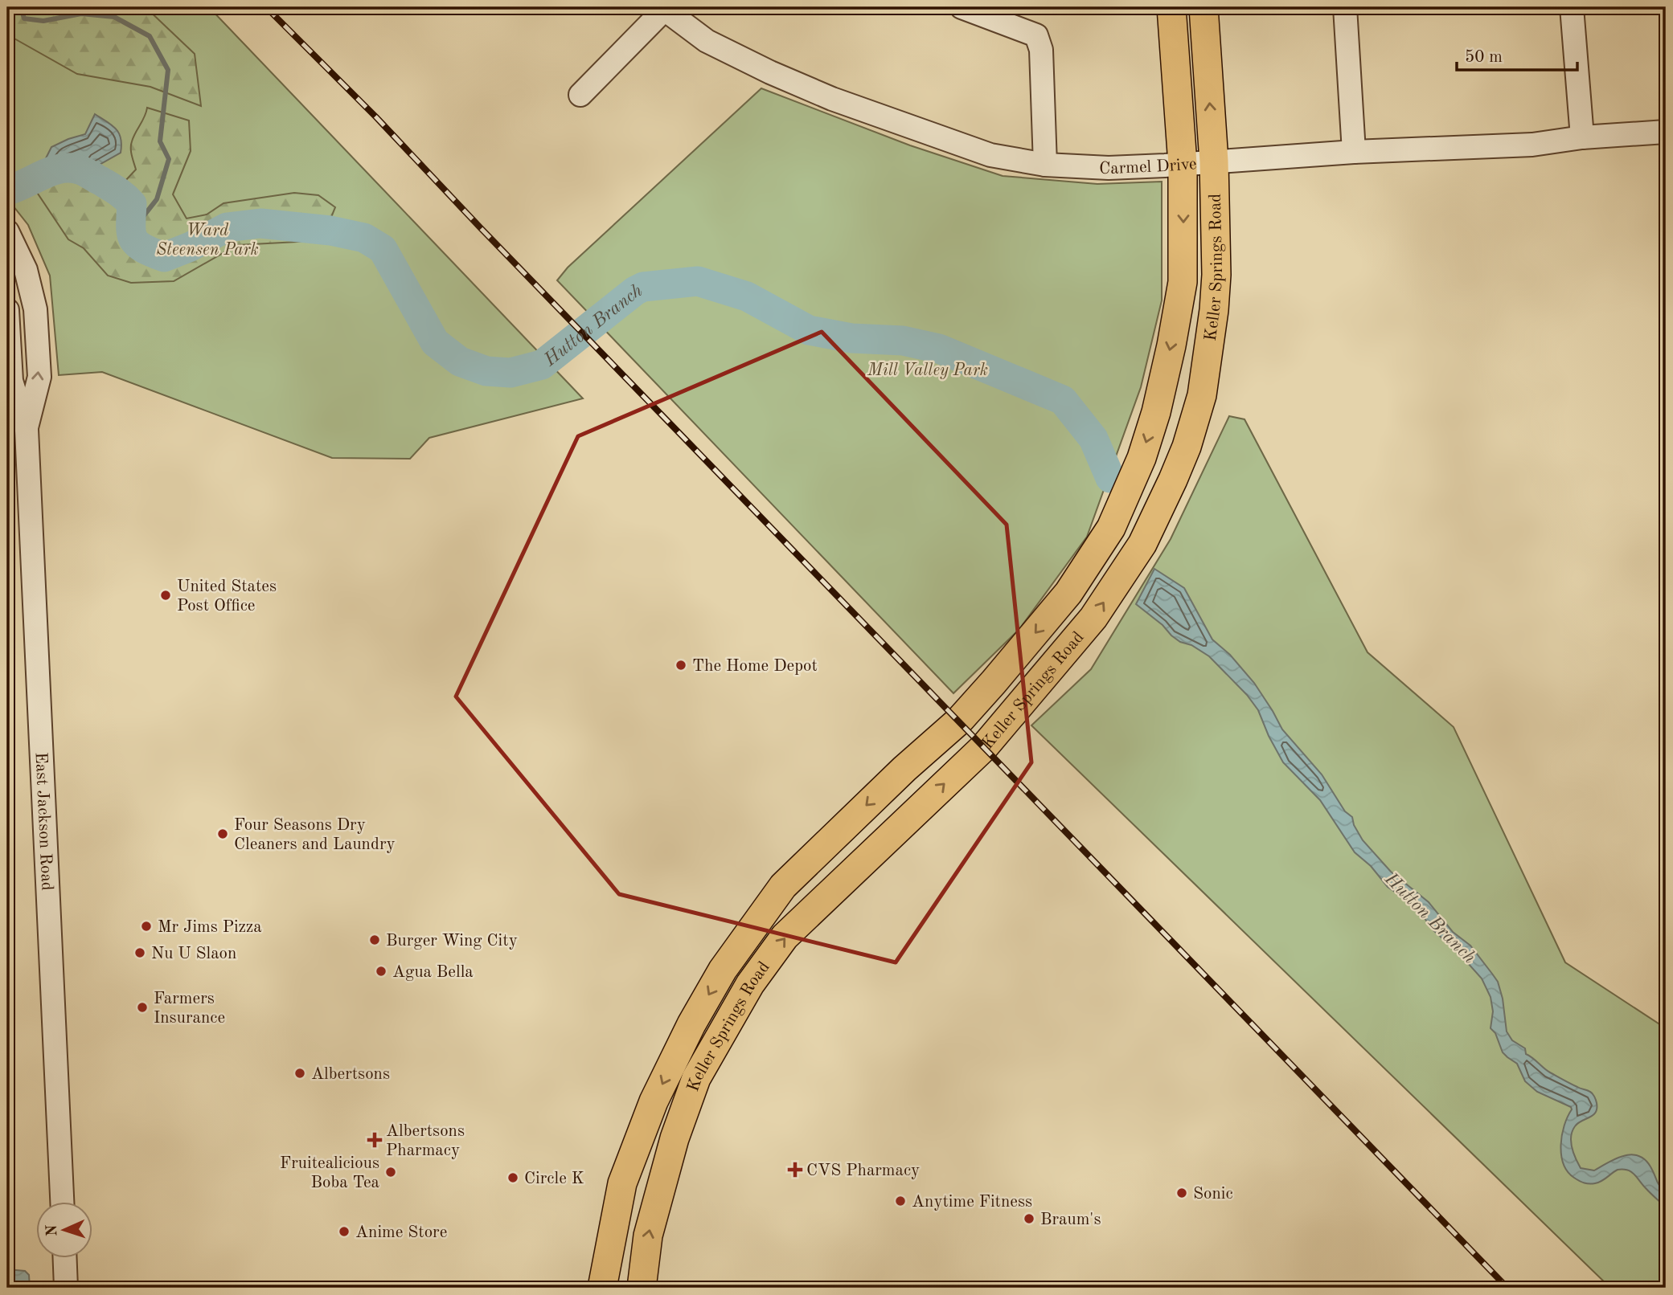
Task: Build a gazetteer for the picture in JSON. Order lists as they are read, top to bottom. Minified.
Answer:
{"streets":{"main road":["Keller Springs Road"],"street":["Carmel Drive","East Jackson Road"]},"crossings":[["Carmel Drive","Keller Springs Road"]],"water":["Hutton Branch"],"parks":["Ward Steensen Park","Mill Valley Park"],"places":{"other":["United States Post Office","The Home Depot","Four Seasons Dry Cleaners and Laundry","Mr Jims Pizza","Burger Wing City","Nu U Slaon","Agua Bella","Farmers Insurance","Albertsons","Fruitealicious Boba Tea","Circle K","Sonic","Anytime Fitness","Braum's","Anime Store"],"health":["Albertsons Pharmacy","CVS Pharmacy"]},"scale_bar":"50 m","north":"left"}
